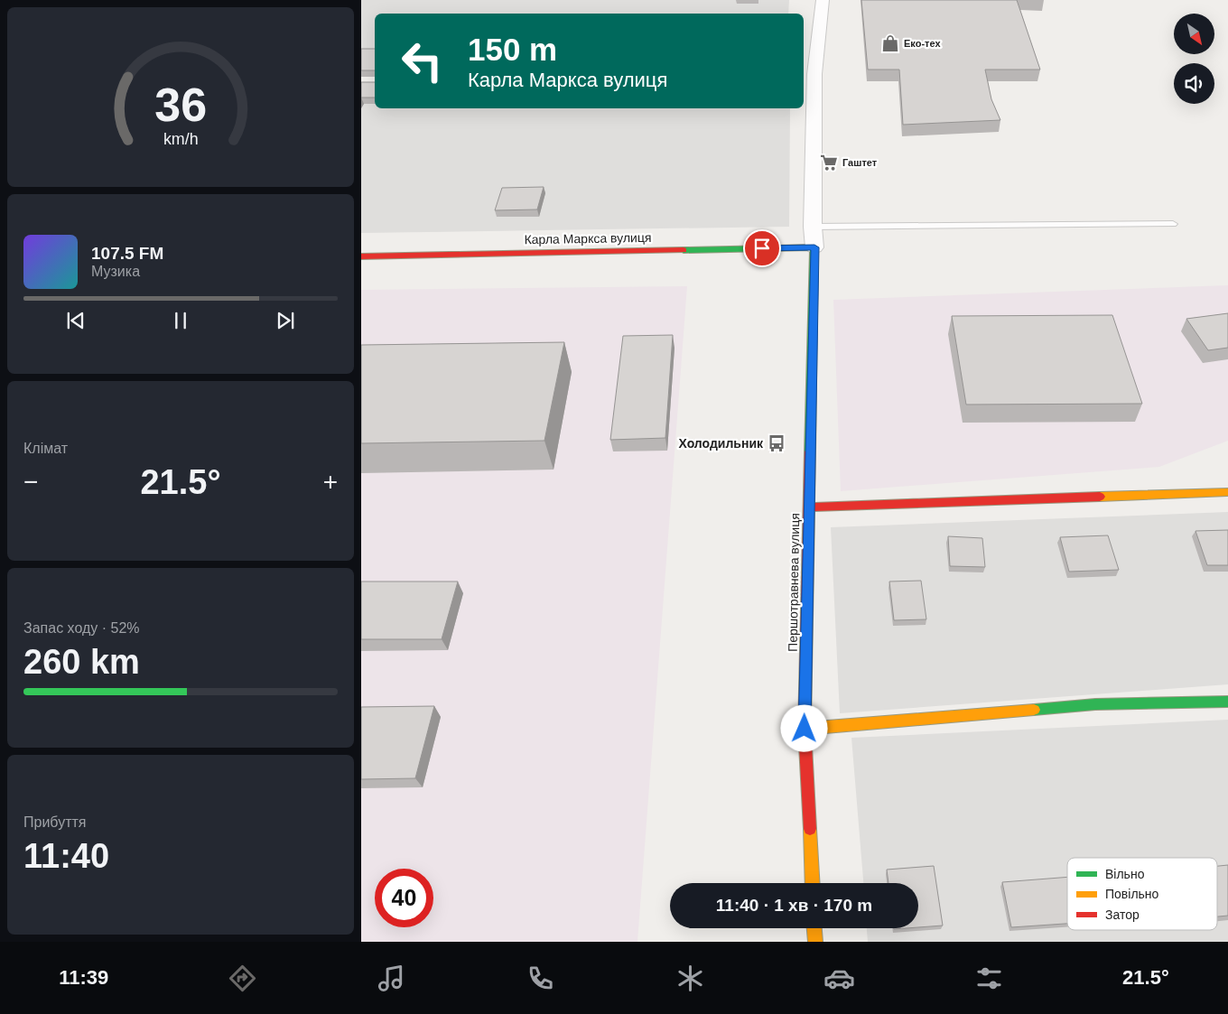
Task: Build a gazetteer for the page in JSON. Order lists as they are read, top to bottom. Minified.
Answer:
{"streets":{"street":["Карла Маркса вулиця","Першотравнева вулиця"]},"crossings":[["Карла Маркса вулиця","Першотравнева вулиця"]],"places":{"shop":["Еко-тех"],"supermarket":["Гаштет"],"bus stop":["Холодильник"]},"legend":["Вільно","Повільно","Затор"],"north":"bottom right","page":{"turn":["150 m","Карла Маркса вулиця"],"song":["107.5 FM","Музика"],"tile":["Клімат",["Запас ходу · 52%","260 km"],["Прибуття","11:40"]],"heat":["−","21.5°","+"],"limit":"40","trip":"11:40 · 1 хв · 170 m","tabs":["11:39","21.5°"],"gauge":["36","km/h"]}}
